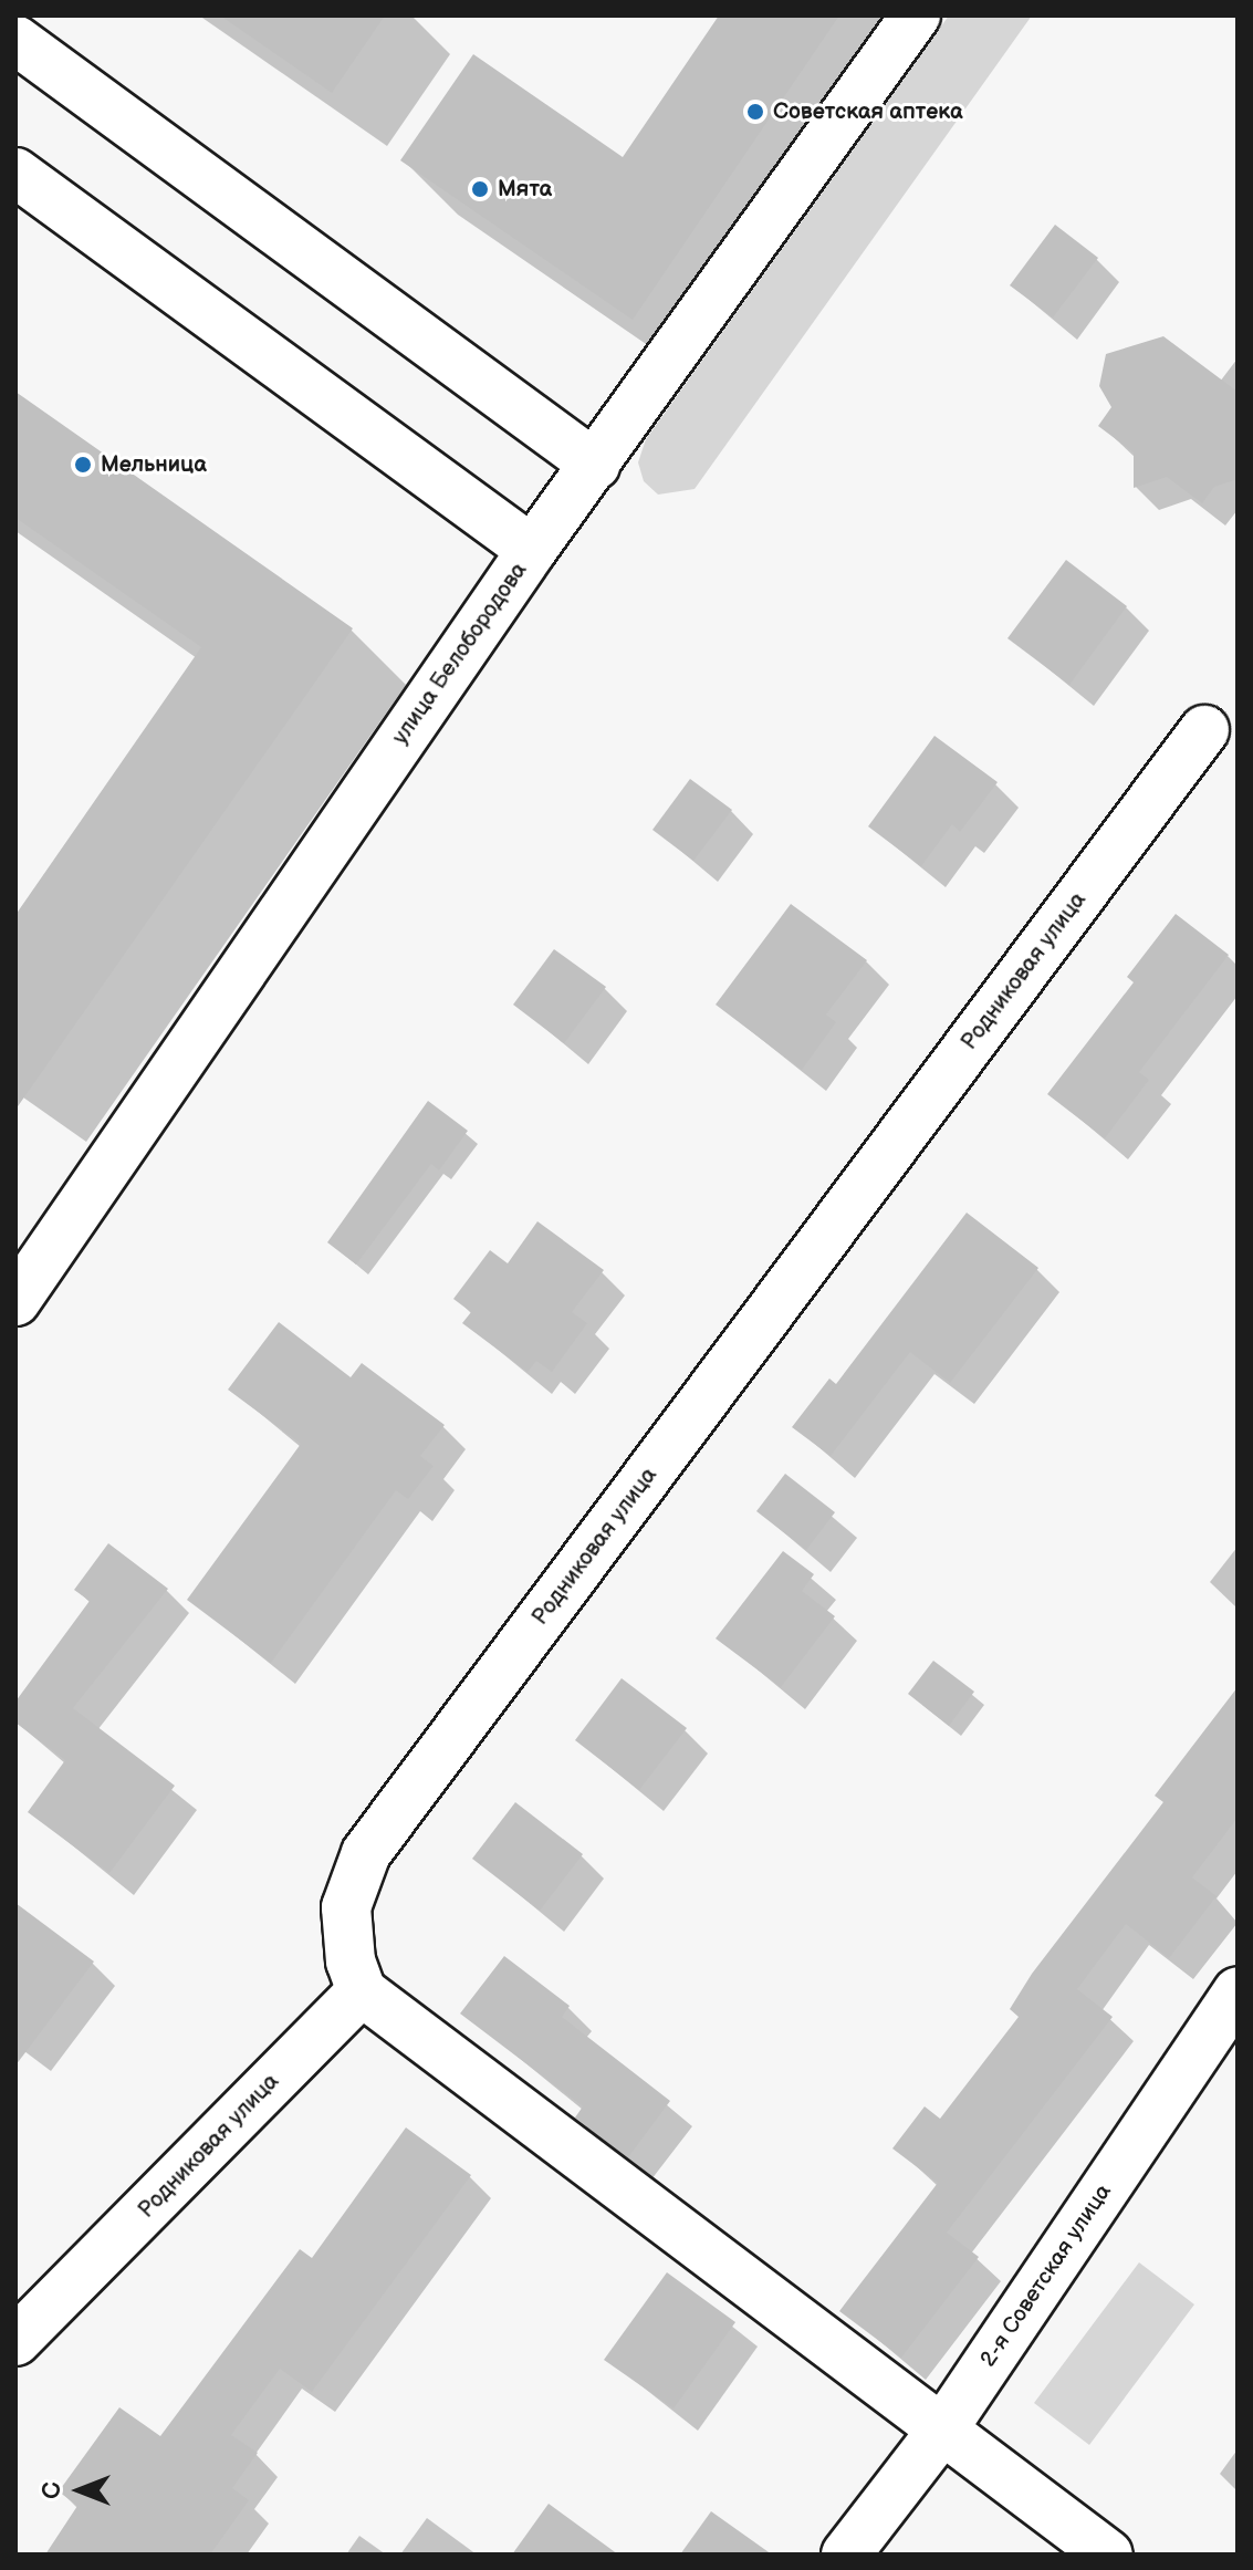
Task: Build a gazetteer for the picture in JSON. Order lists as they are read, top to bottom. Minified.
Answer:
{"streets":{"street":["улица Белобородова","Родниковая улица","2-я Советская улица"]},"places":["Советская аптека","Мята","Мельница"],"north":"left"}
